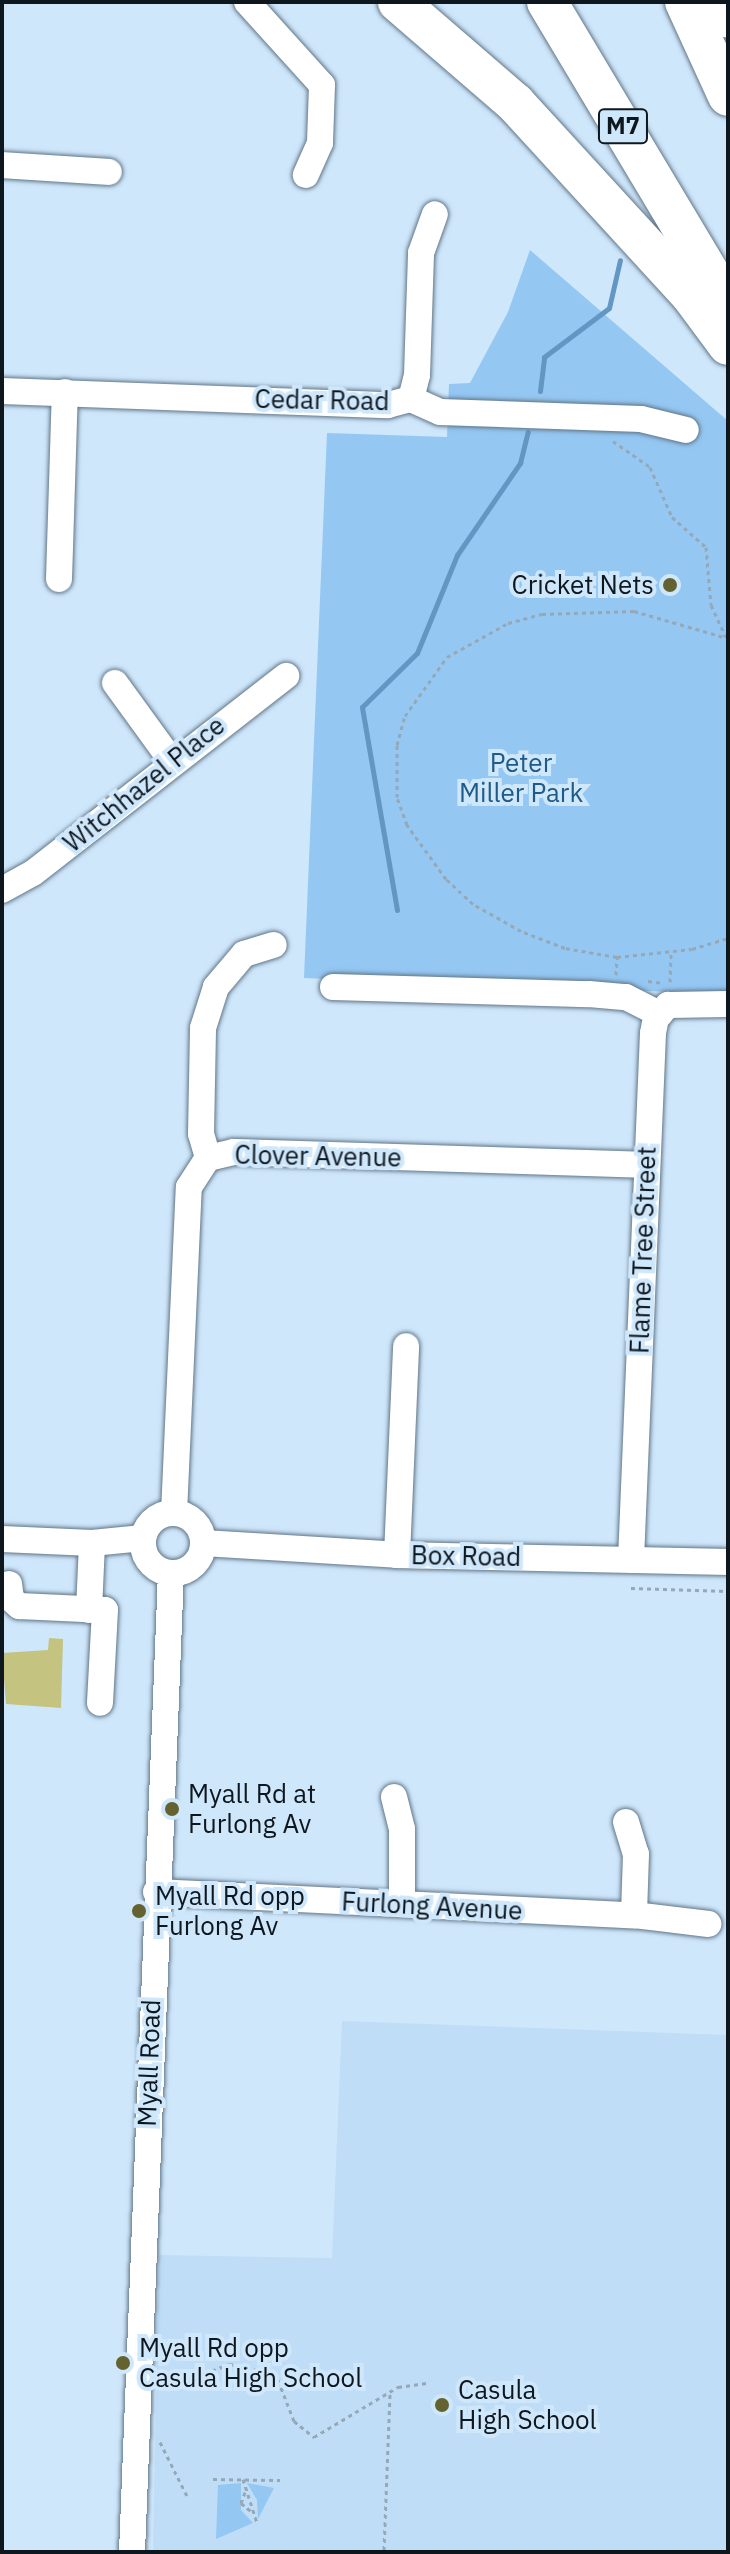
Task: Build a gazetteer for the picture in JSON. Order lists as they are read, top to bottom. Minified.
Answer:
{"streets":{"highway":["M7"],"street":["Cedar Road","Witchhazel Place","Clover Avenue","Flame Tree Street","Box Road","Furlong Avenue","Myall Road"]},"crossings":[["Clover Avenue","Flame Tree Street"],["Clover Avenue","Box Road"],["Clover Avenue","Myall Road"],["Flame Tree Street","Box Road"],["Box Road","Myall Road"],["Furlong Avenue","Myall Road"]],"parks":["Peter Miller Park"],"places":["Cricket Nets","Myall Rd at Furlong Av","Myall Rd opp Furlong Av","Myall Rd opp Casula High School","Casula High School"]}
